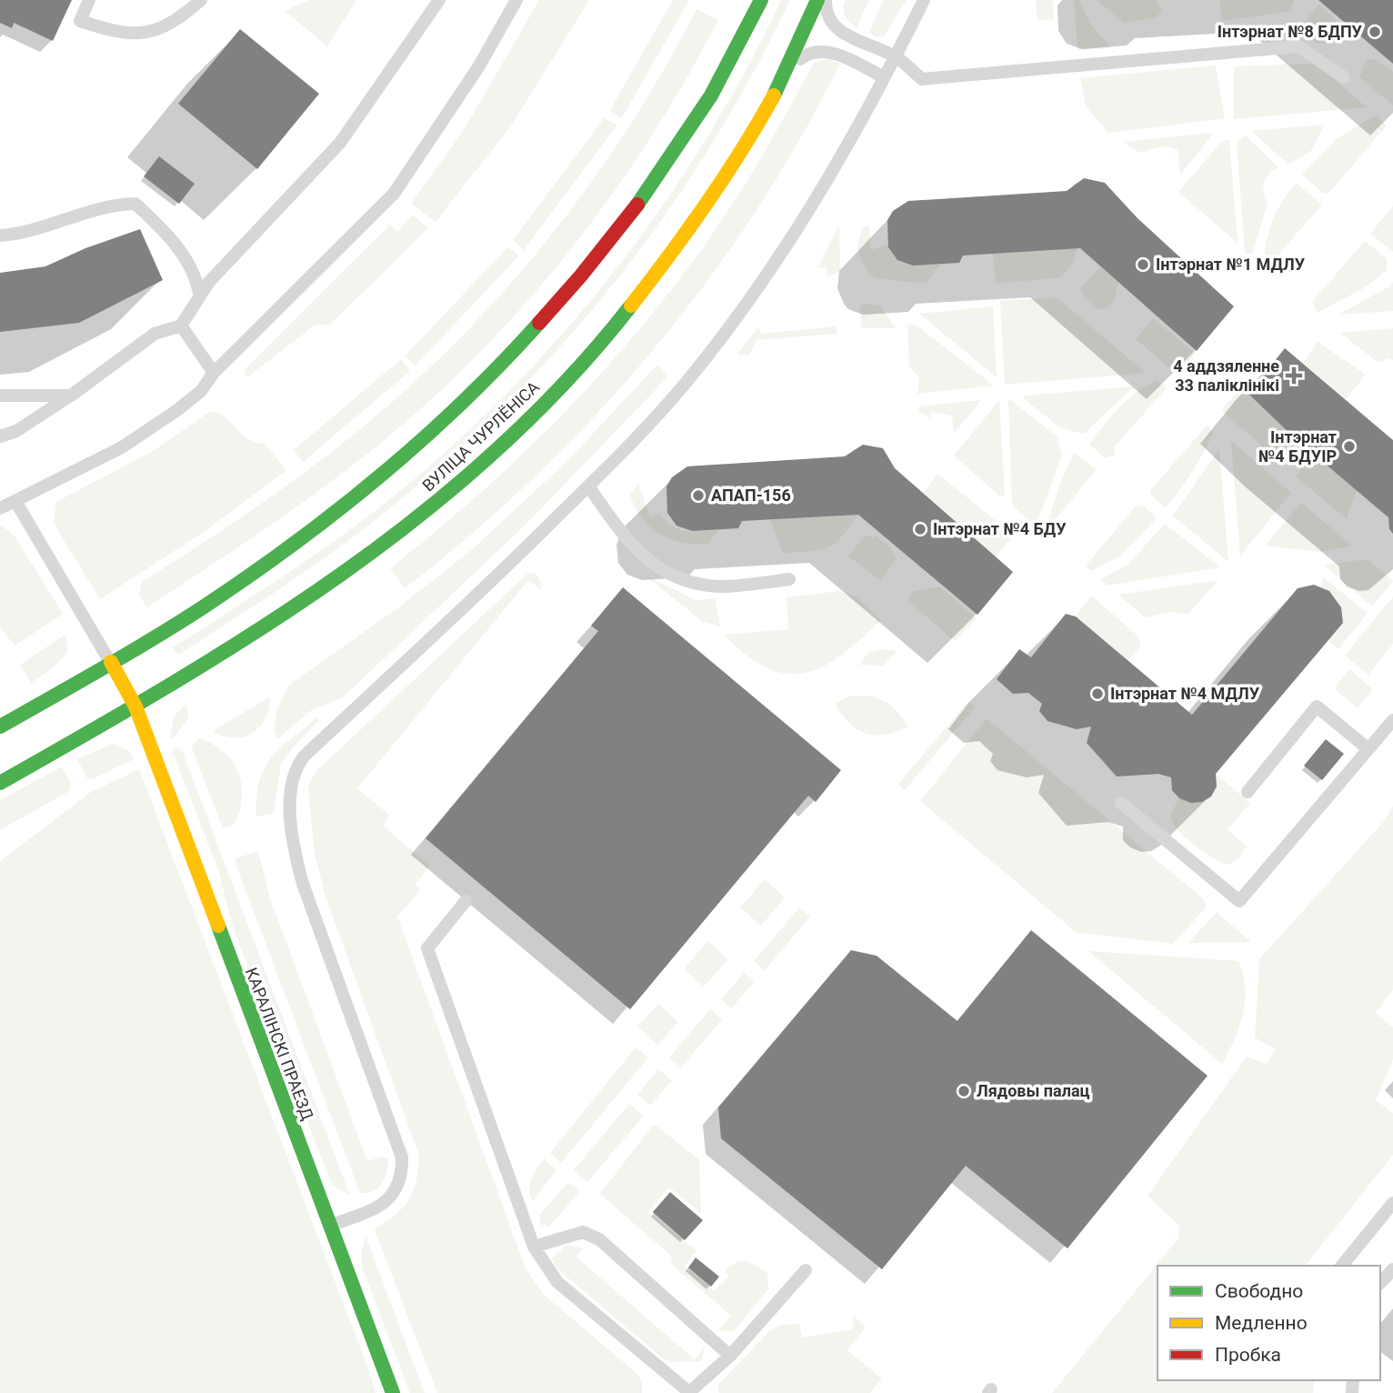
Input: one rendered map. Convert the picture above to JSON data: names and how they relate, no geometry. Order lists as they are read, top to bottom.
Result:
{
  "streets": {
    "main road": ["ВУЛІЦА ЧУРЛЁНІСА", "КАРАЛІНСКІ ПРАЕЗД"]
  },
  "crossings": [
    ["ВУЛІЦА ЧУРЛЁНІСА", "КАРАЛІНСКІ ПРАЕЗД"]
  ],
  "places": {
    "other": [
      "Інтэрнат №8 БДПУ",
      "Інтэрнат №1 МДЛУ",
      "Інтэрнат №4 БДУІР",
      "АПАП-156",
      "Інтэрнат №4 БДУ",
      "Інтэрнат №4 МДЛУ",
      "Лядовы палац"
    ],
    "health": ["4 аддзяленне 33 паліклінікі"]
  },
  "legend": ["Свободно", "Медленно", "Пробка"]
}
